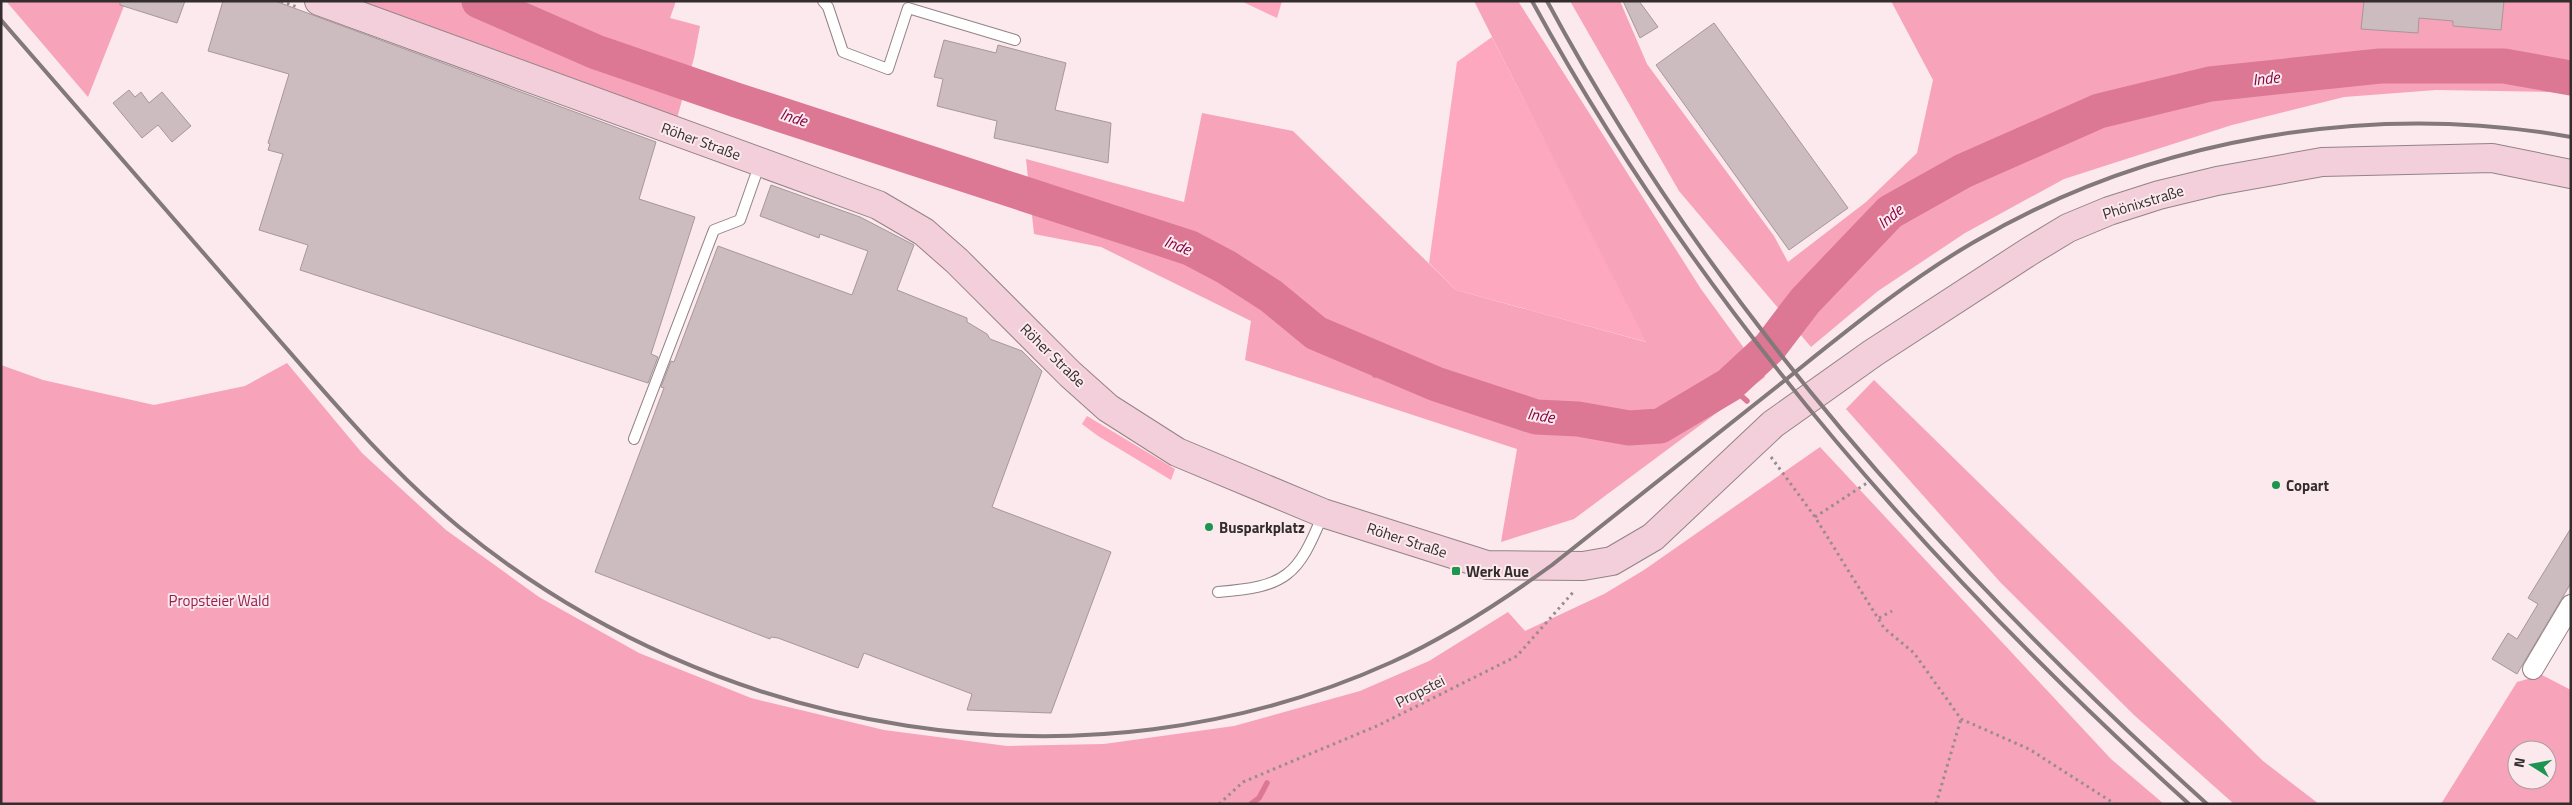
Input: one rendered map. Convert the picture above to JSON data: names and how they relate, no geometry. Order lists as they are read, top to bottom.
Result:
{
  "streets": {
    "main road": ["Röher Straße", "Phönixstraße"],
    "path": ["Propstei"]
  },
  "crossings": [
    ["Röher Straße", "Phönixstraße"],
    ["Röher Straße", "Propstei"]
  ],
  "water": ["Inde"],
  "parks": ["Propsteier Wald"],
  "places": {
    "other": ["Copart", "Busparkplatz"],
    "transit": ["Werk Aue"]
  },
  "north": "left"
}
